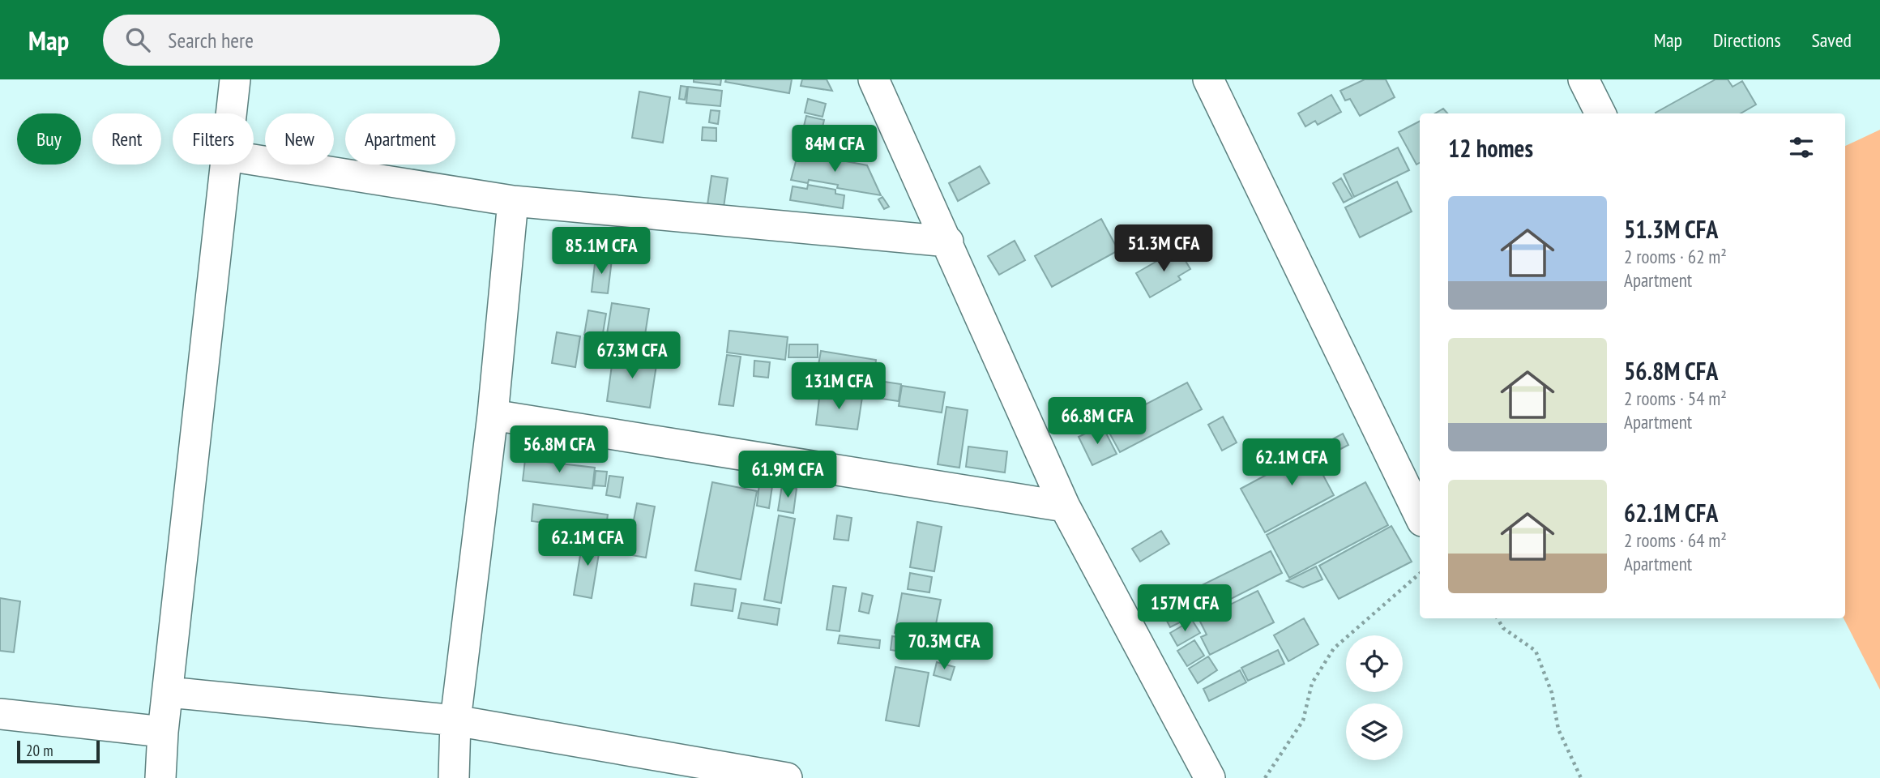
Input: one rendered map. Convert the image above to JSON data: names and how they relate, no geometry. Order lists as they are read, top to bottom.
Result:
{
  "scale_bar": "20 m",
  "page": {
    "header": "Map",
    "search": "Search here",
    "nav": ["Map", "Directions", "Saved"],
    "chip": [
      "Buy",
      "Rent",
      "Filters",
      "New",
      "Apartment"
    ],
    "heading": "12 homes",
    "price": [
      "84M CFA",
      "51.3M CFA",
      "85.1M CFA",
      "67.3M CFA",
      "131M CFA",
      "66.8M CFA",
      "56.8M CFA",
      "62.1M CFA",
      "61.9M CFA",
      "62.1M CFA",
      "157M CFA",
      "70.3M CFA"
    ],
    "list": [
      {
        "name": "51.3M CFA",
        "note": "2 rooms · 62 m² · Apartment"
      },
      {
        "name": "56.8M CFA",
        "note": "2 rooms · 54 m² · Apartment"
      },
      {
        "name": "62.1M CFA",
        "note": "2 rooms · 64 m² · Apartment"
      }
    ],
    "scale": "20 m"
  }
}
